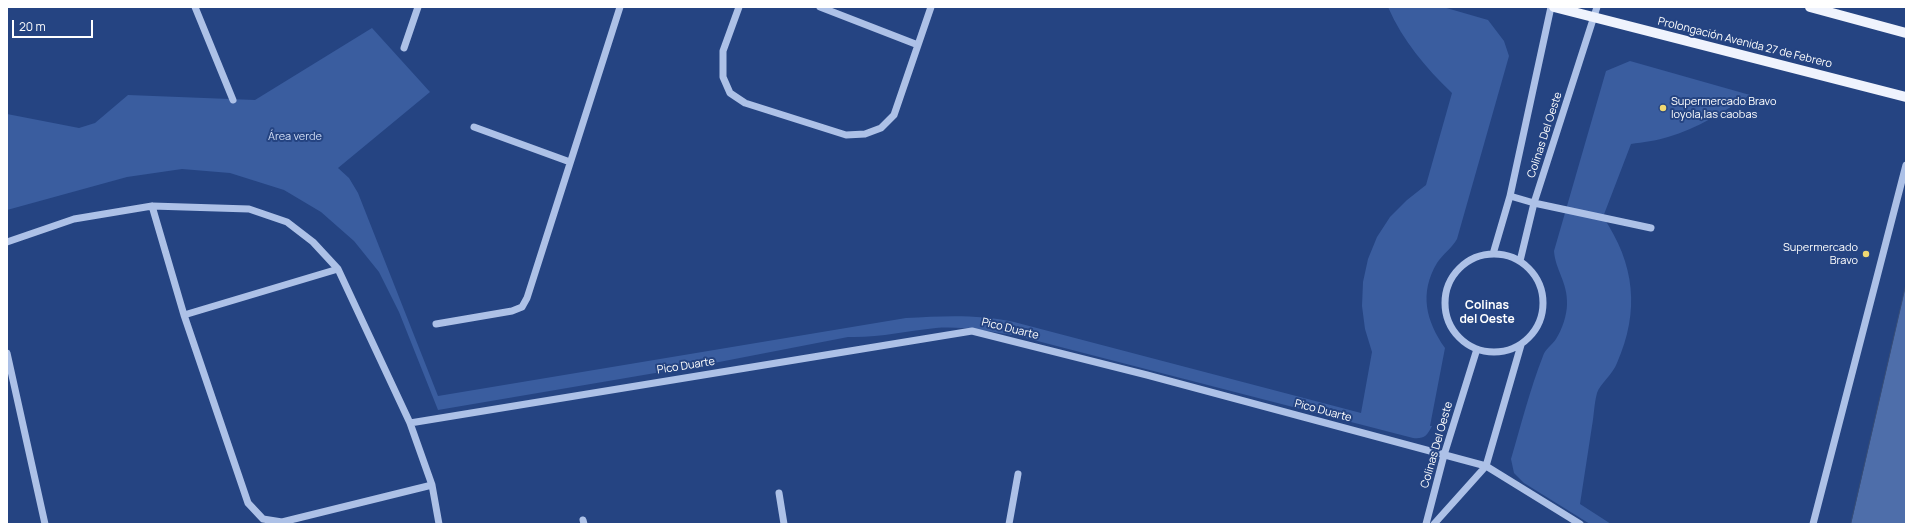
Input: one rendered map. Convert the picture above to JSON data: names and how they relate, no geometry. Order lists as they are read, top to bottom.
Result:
{
  "streets": {
    "main road": ["Prolongación Avenida 27 de Febrero"],
    "street": ["Colinas Del Oeste", "Pico Duarte"]
  },
  "crossings": [
    ["Prolongación Avenida 27 de Febrero", "Colinas Del Oeste"],
    ["Colinas Del Oeste", "Pico Duarte"]
  ],
  "districts": ["Colinas del Oeste"],
  "parks": ["Área verde"],
  "places": ["Supermercado Bravo loyola,las caobas", "Supermercado Bravo"],
  "scale_bar": "20 m"
}
